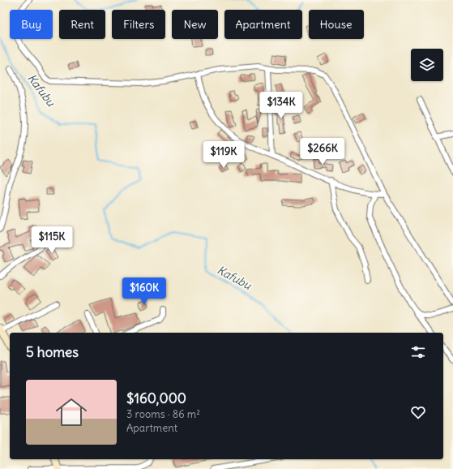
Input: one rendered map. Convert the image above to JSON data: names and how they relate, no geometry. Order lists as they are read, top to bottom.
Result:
{
  "water": ["Kafubu"],
  "page": {
    "chip": [
      "Buy",
      "Rent",
      "Filters",
      "New",
      "Apartment",
      "House"
    ],
    "price": [
      "$134K",
      "$266K",
      "$119K",
      "$115K",
      "$160K"
    ],
    "heading": "5 homes",
    "list": [
      {
        "name": "$160,000",
        "note": "3 rooms · 86 m² · Apartment"
      }
    ]
  }
}
